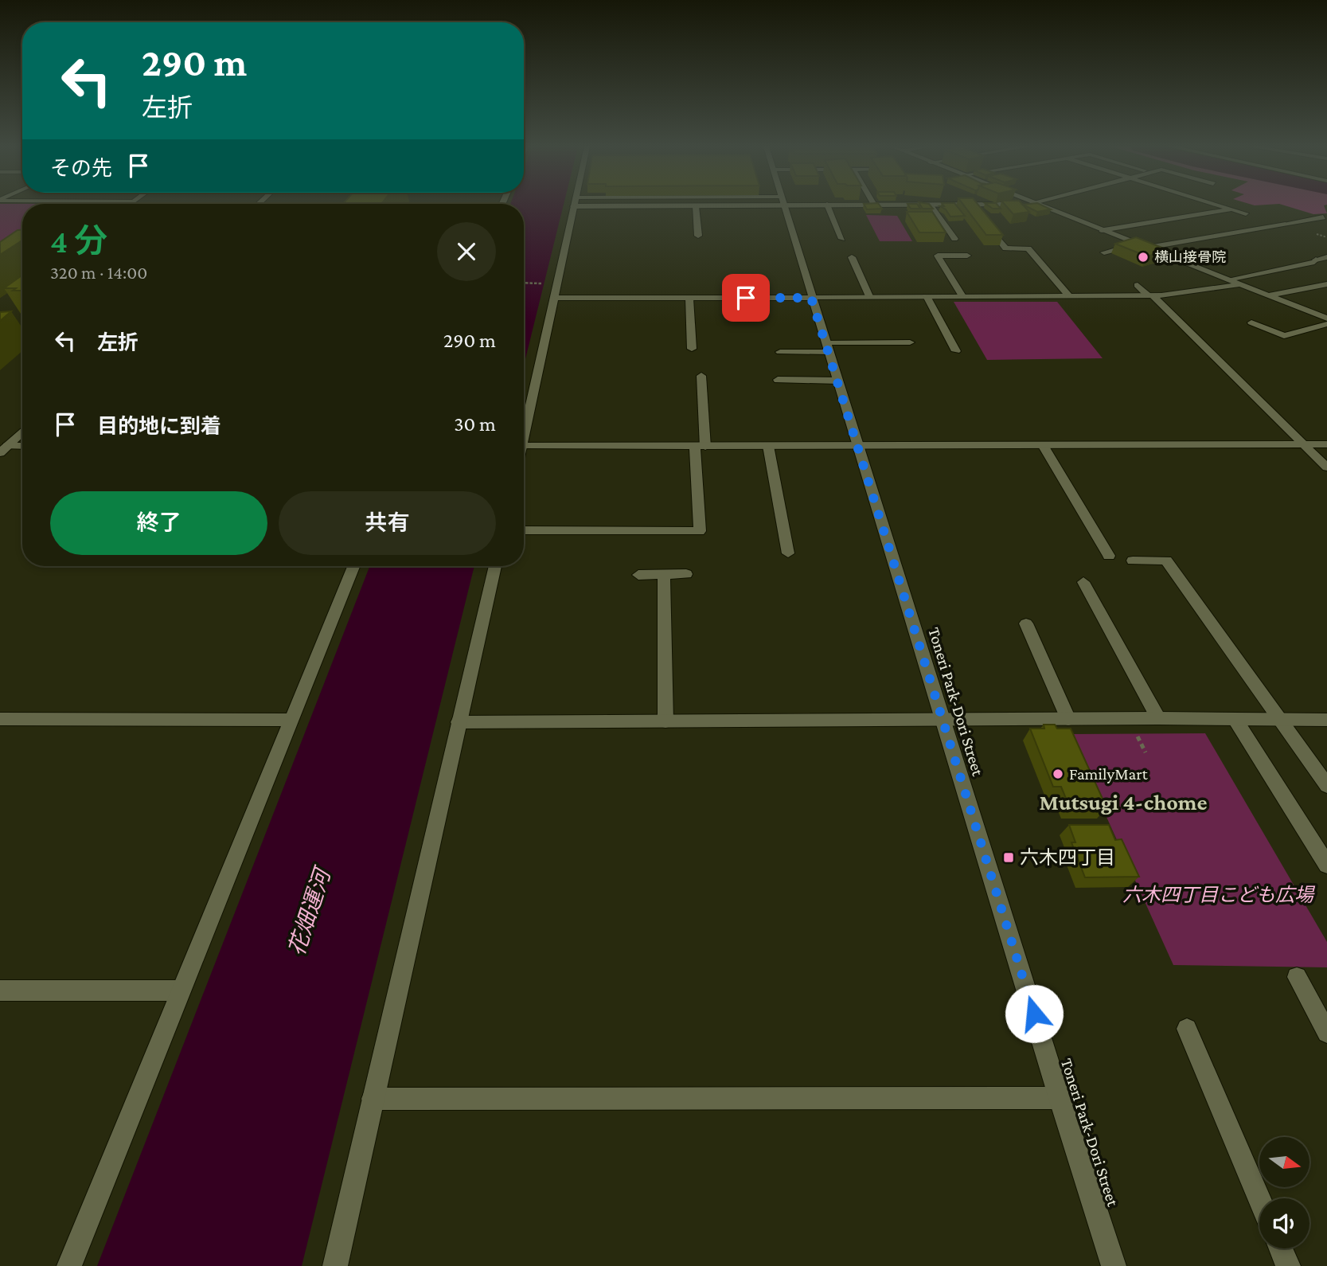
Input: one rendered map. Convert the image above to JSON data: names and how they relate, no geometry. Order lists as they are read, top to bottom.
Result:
{
  "streets": {
    "street": ["Toneri Park-Dori Street"]
  },
  "districts": ["Mutsugi 4-chome"],
  "water": ["花畑運河"],
  "parks": ["六木四丁目こども広場"],
  "places": {
    "other": ["横山接骨院", "FamilyMart"],
    "transit": ["六木四丁目"]
  },
  "north": "right",
  "page": {
    "turn": ["290 m", "左折"],
    "then": "その先",
    "heading": ["4 分", "320 m · 14:00"],
    "list": [
      {
        "name": "左折",
        "value": "290 m"
      },
      {
        "name": "目的地に到着",
        "value": "30 m"
      }
    ],
    "buttons": ["終了", "共有"]
  }
}
